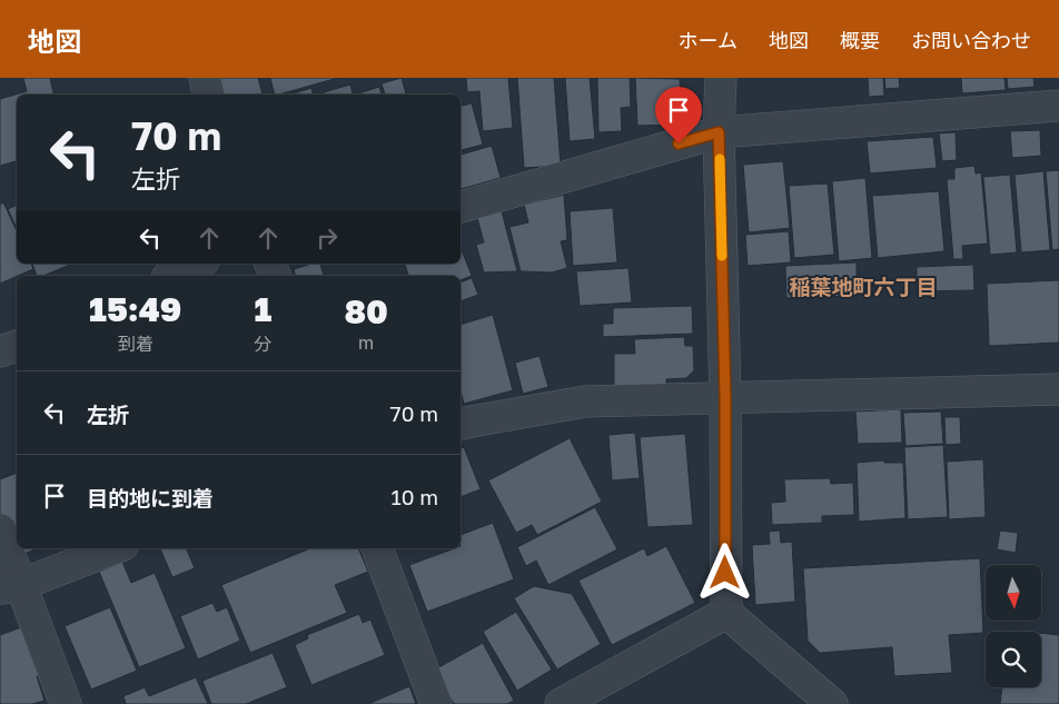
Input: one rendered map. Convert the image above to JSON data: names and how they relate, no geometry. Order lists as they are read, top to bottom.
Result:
{
  "districts": ["稲葉地町六丁目"],
  "north": "bottom",
  "page": {
    "header": "地図",
    "nav": [
      "ホーム",
      "地図",
      "概要",
      "お問い合わせ"
    ],
    "turn": ["70 m", "左折"],
    "eta": [
      "15:49",
      "到着",
      "1",
      "分",
      "80",
      "m"
    ],
    "list": [
      {
        "name": "左折",
        "value": "70 m"
      },
      {
        "name": "目的地に到着",
        "value": "10 m"
      }
    ]
  }
}
